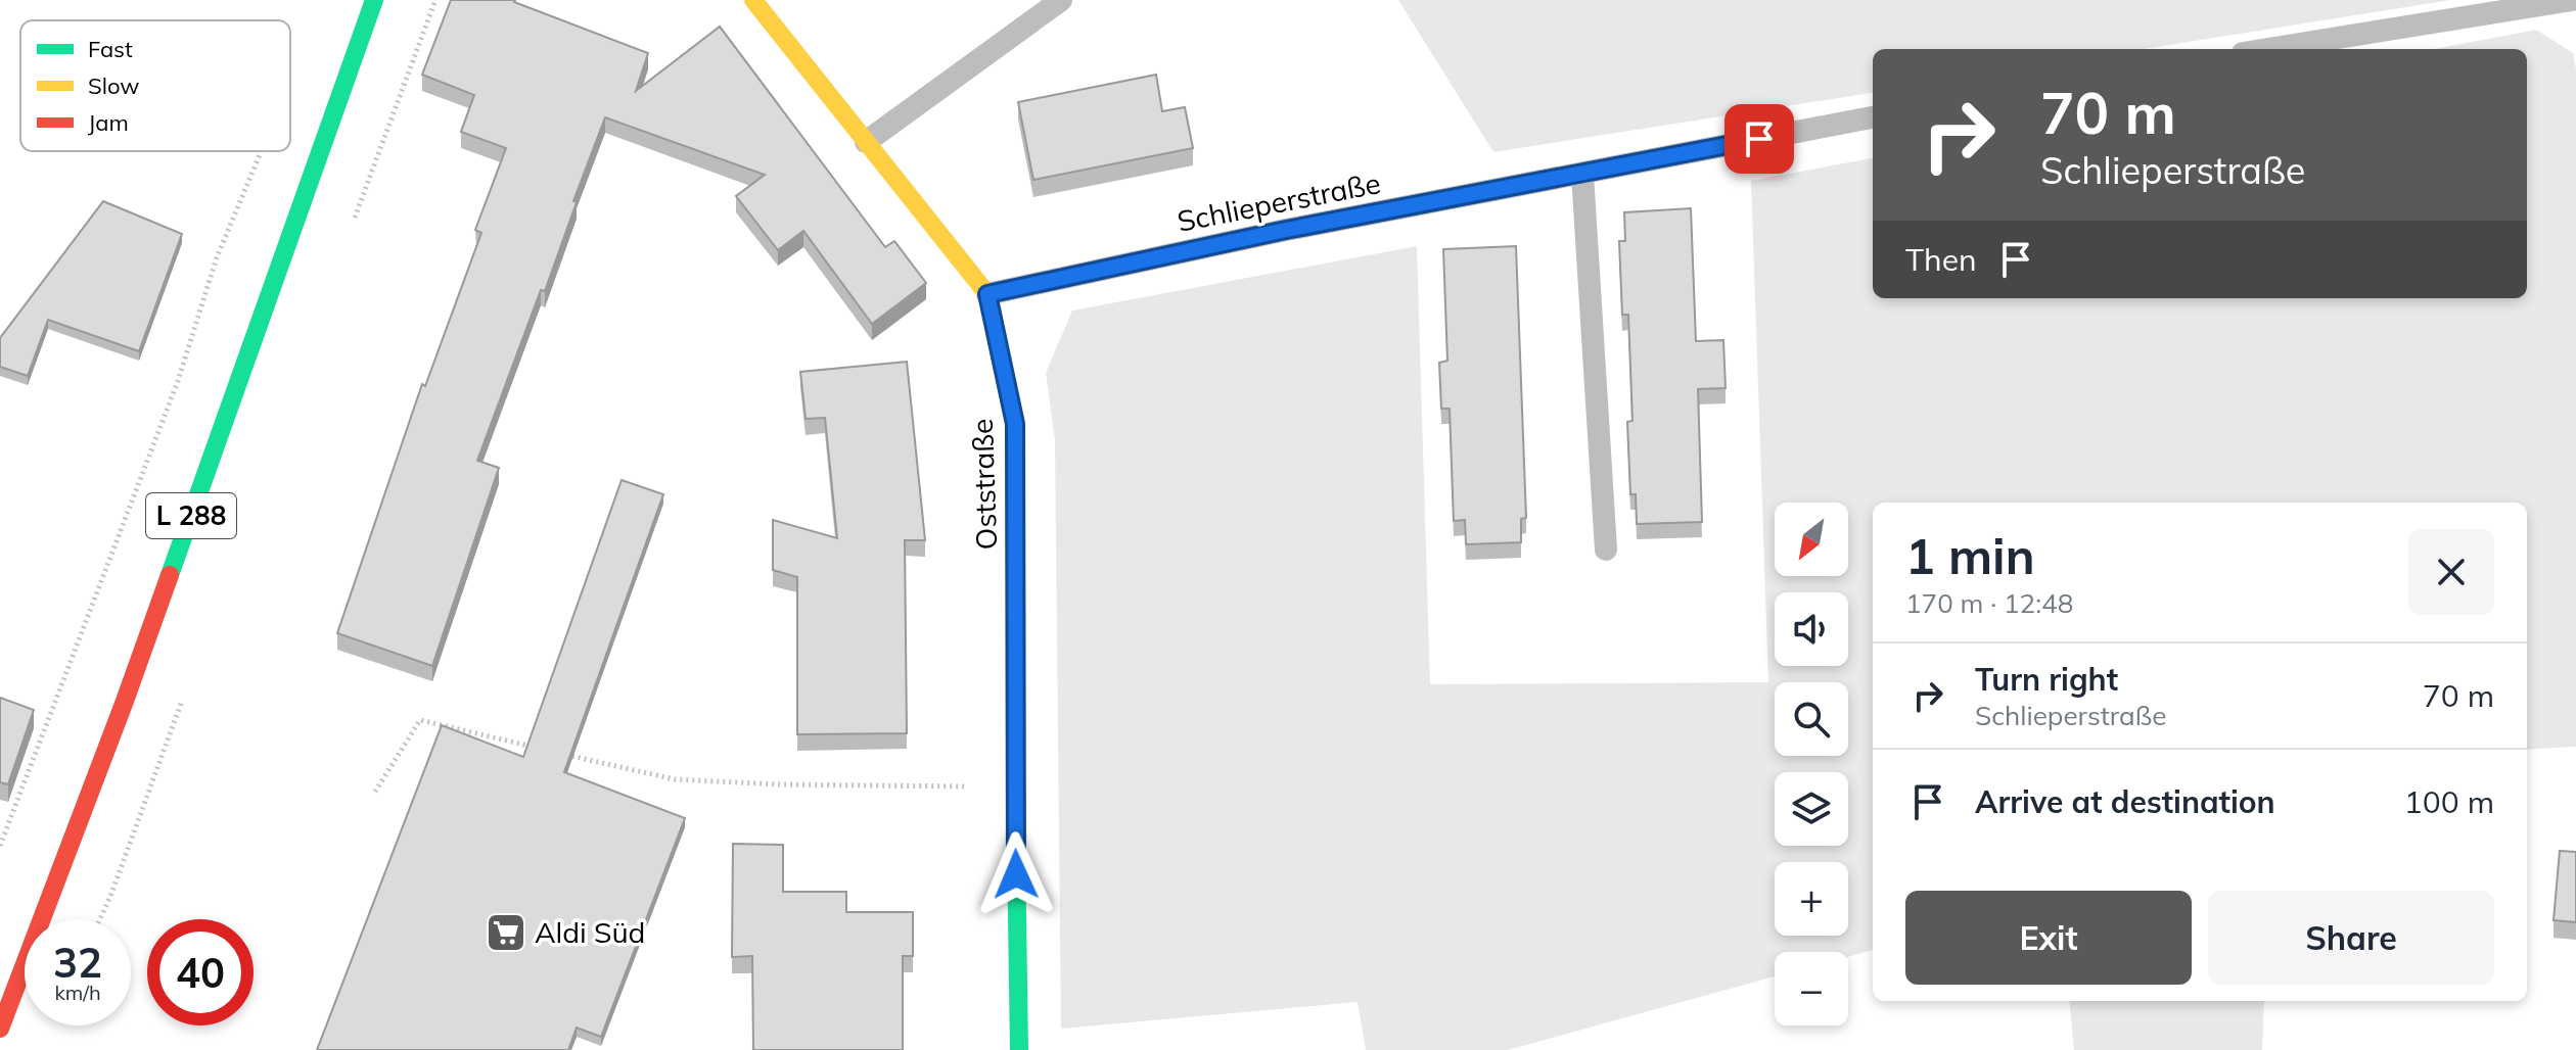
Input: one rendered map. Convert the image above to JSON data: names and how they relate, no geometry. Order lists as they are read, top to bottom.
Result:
{
  "streets": {
    "street": ["Oststraße", "L 288"],
    "lane": ["Schlieperstraße"]
  },
  "crossings": [
    ["Schlieperstraße", "Oststraße"]
  ],
  "places": {
    "supermarket": ["Aldi Süd"]
  },
  "legend": ["Fast", "Slow", "Jam"],
  "north": "bottom left",
  "page": {
    "turn": ["70 m", "Schlieperstraße"],
    "then": "Then",
    "map_buttons": ["+", "−"],
    "heading": ["1 min", "170 m · 12:48"],
    "list": [
      {
        "name": "Turn right",
        "note": "Schlieperstraße",
        "value": "70 m"
      },
      {
        "name": "Arrive at destination",
        "value": "100 m"
      }
    ],
    "buttons": ["Exit", "Share"],
    "speed": "32 km/h",
    "limit": "40"
  }
}
